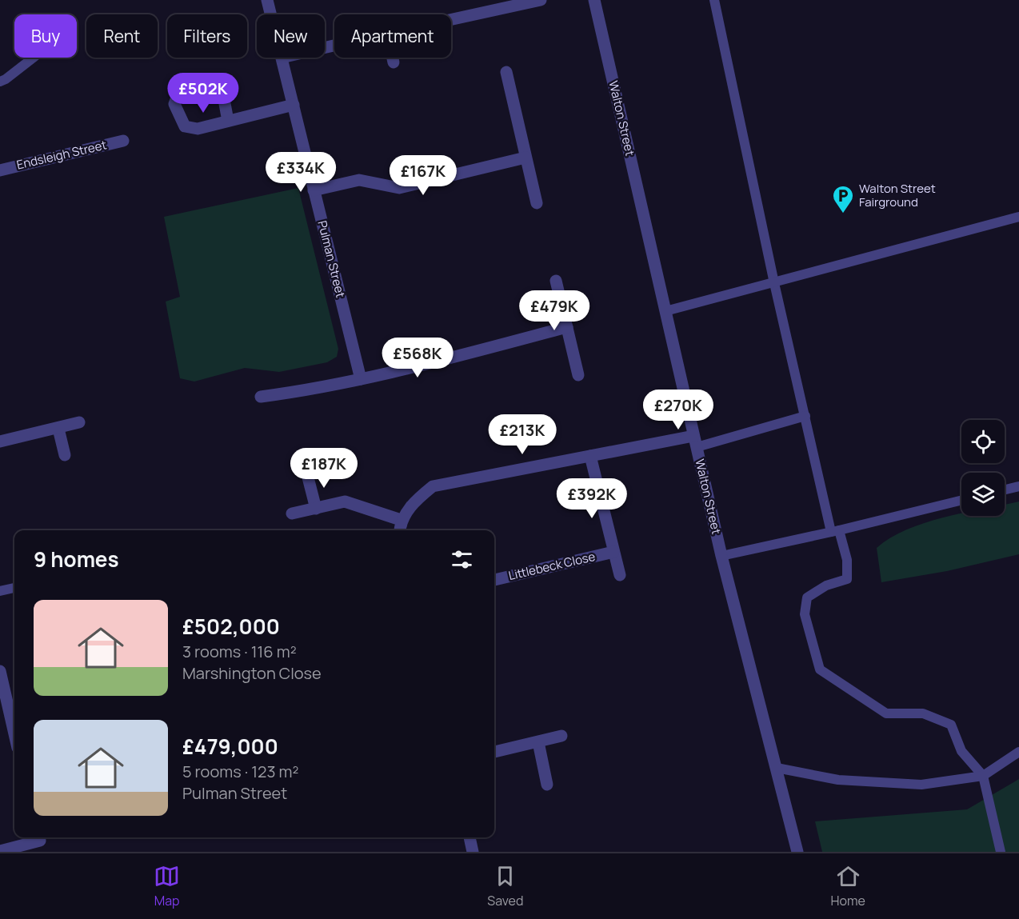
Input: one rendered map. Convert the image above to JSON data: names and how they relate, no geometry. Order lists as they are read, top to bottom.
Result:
{
  "streets": {
    "street": [
      "Walton Street",
      "Endsleigh Street",
      "Pulman Street",
      "Littlebeck Close"
    ]
  },
  "places": {
    "parking": ["Walton Street Fairground"]
  },
  "page": {
    "chip": [
      "Buy",
      "Rent",
      "Filters",
      "New",
      "Apartment"
    ],
    "price": [
      "£502K",
      "£334K",
      "£167K",
      "£479K",
      "£568K",
      "£270K",
      "£213K",
      "£187K",
      "£392K"
    ],
    "heading": "9 homes",
    "list": [
      {
        "name": "£502,000",
        "note": "3 rooms · 116 m² · Marshington Close"
      },
      {
        "name": "£479,000",
        "note": "5 rooms · 123 m² · Pulman Street"
      }
    ],
    "tabs": ["Map", "Saved", "Home"]
  }
}
